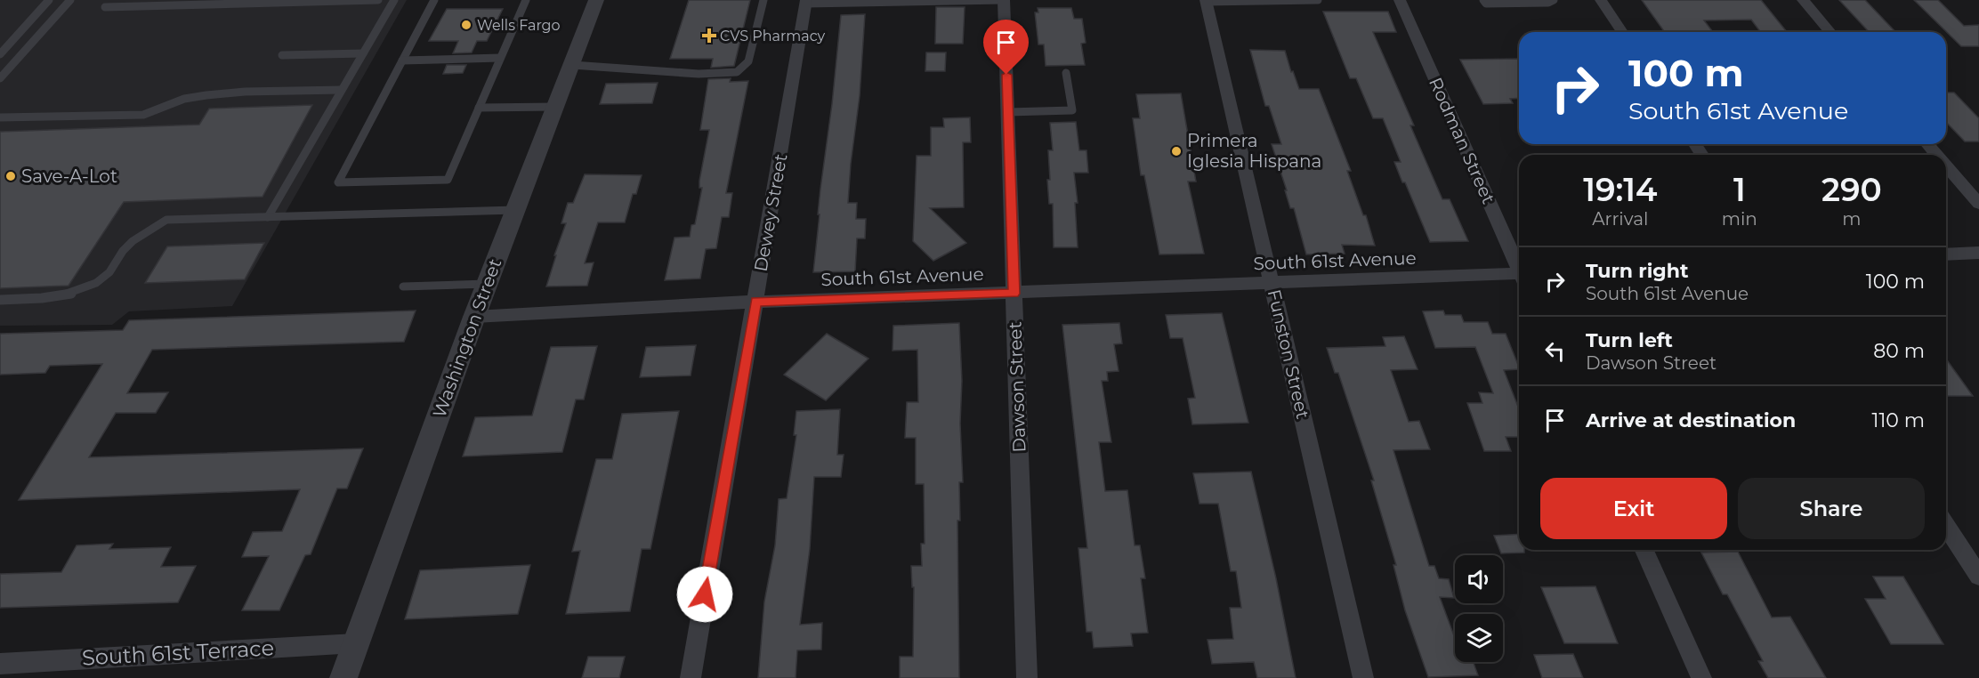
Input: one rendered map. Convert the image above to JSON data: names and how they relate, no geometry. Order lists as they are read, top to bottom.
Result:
{
  "streets": {
    "street": [
      "Rodman Street",
      "Dewey Street",
      "South 61st Avenue",
      "Washington Street",
      "Funston Street",
      "Dawson Street",
      "South 61st Terrace"
    ]
  },
  "crossings": [
    ["Dewey Street", "South 61st Avenue"],
    ["South 61st Avenue", "Washington Street"],
    ["South 61st Avenue", "Funston Street"],
    ["South 61st Avenue", "Dawson Street"],
    ["Washington Street", "South 61st Terrace"]
  ],
  "places": {
    "other": ["Wells Fargo", "Primera Iglesia Hispana", "Save-A-Lot"],
    "health": ["CVS Pharmacy"]
  },
  "page": {
    "turn": ["100 m", "South 61st Avenue"],
    "eta": [
      "19:14",
      "Arrival",
      "1",
      "min",
      "290",
      "m"
    ],
    "list": [
      {
        "name": "Turn right",
        "note": "South 61st Avenue",
        "value": "100 m"
      },
      {
        "name": "Turn left",
        "note": "Dawson Street",
        "value": "80 m"
      },
      {
        "name": "Arrive at destination",
        "value": "110 m"
      }
    ],
    "buttons": ["Exit", "Share"]
  }
}
